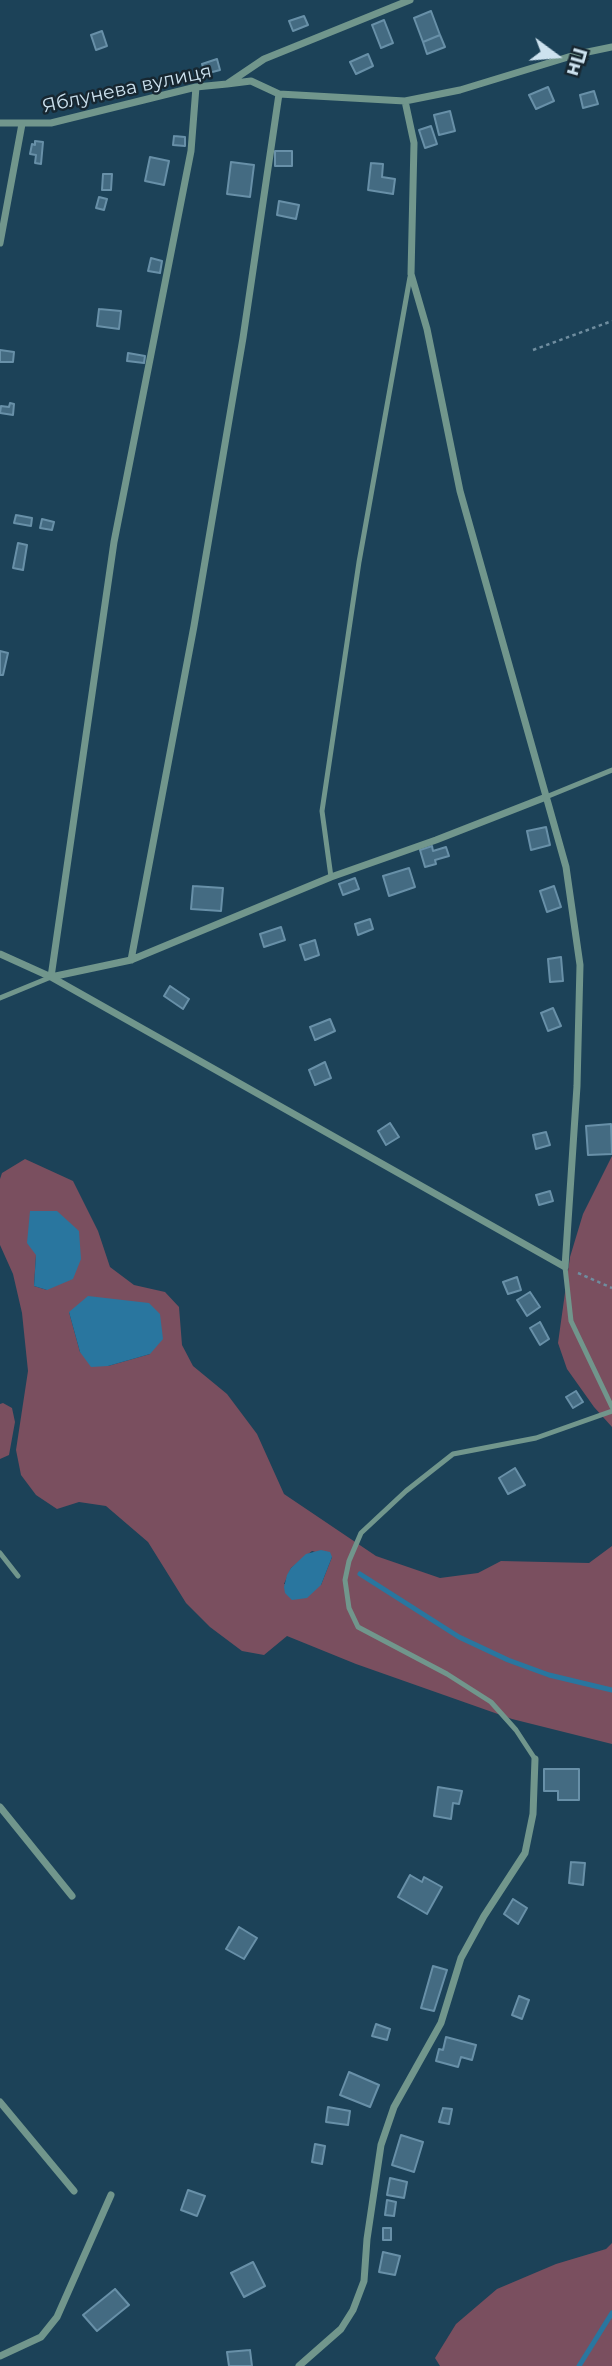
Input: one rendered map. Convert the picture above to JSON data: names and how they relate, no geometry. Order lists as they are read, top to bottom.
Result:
{
  "streets": {
    "street": ["Яблунева вулиця"]
  },
  "north": "right"
}
